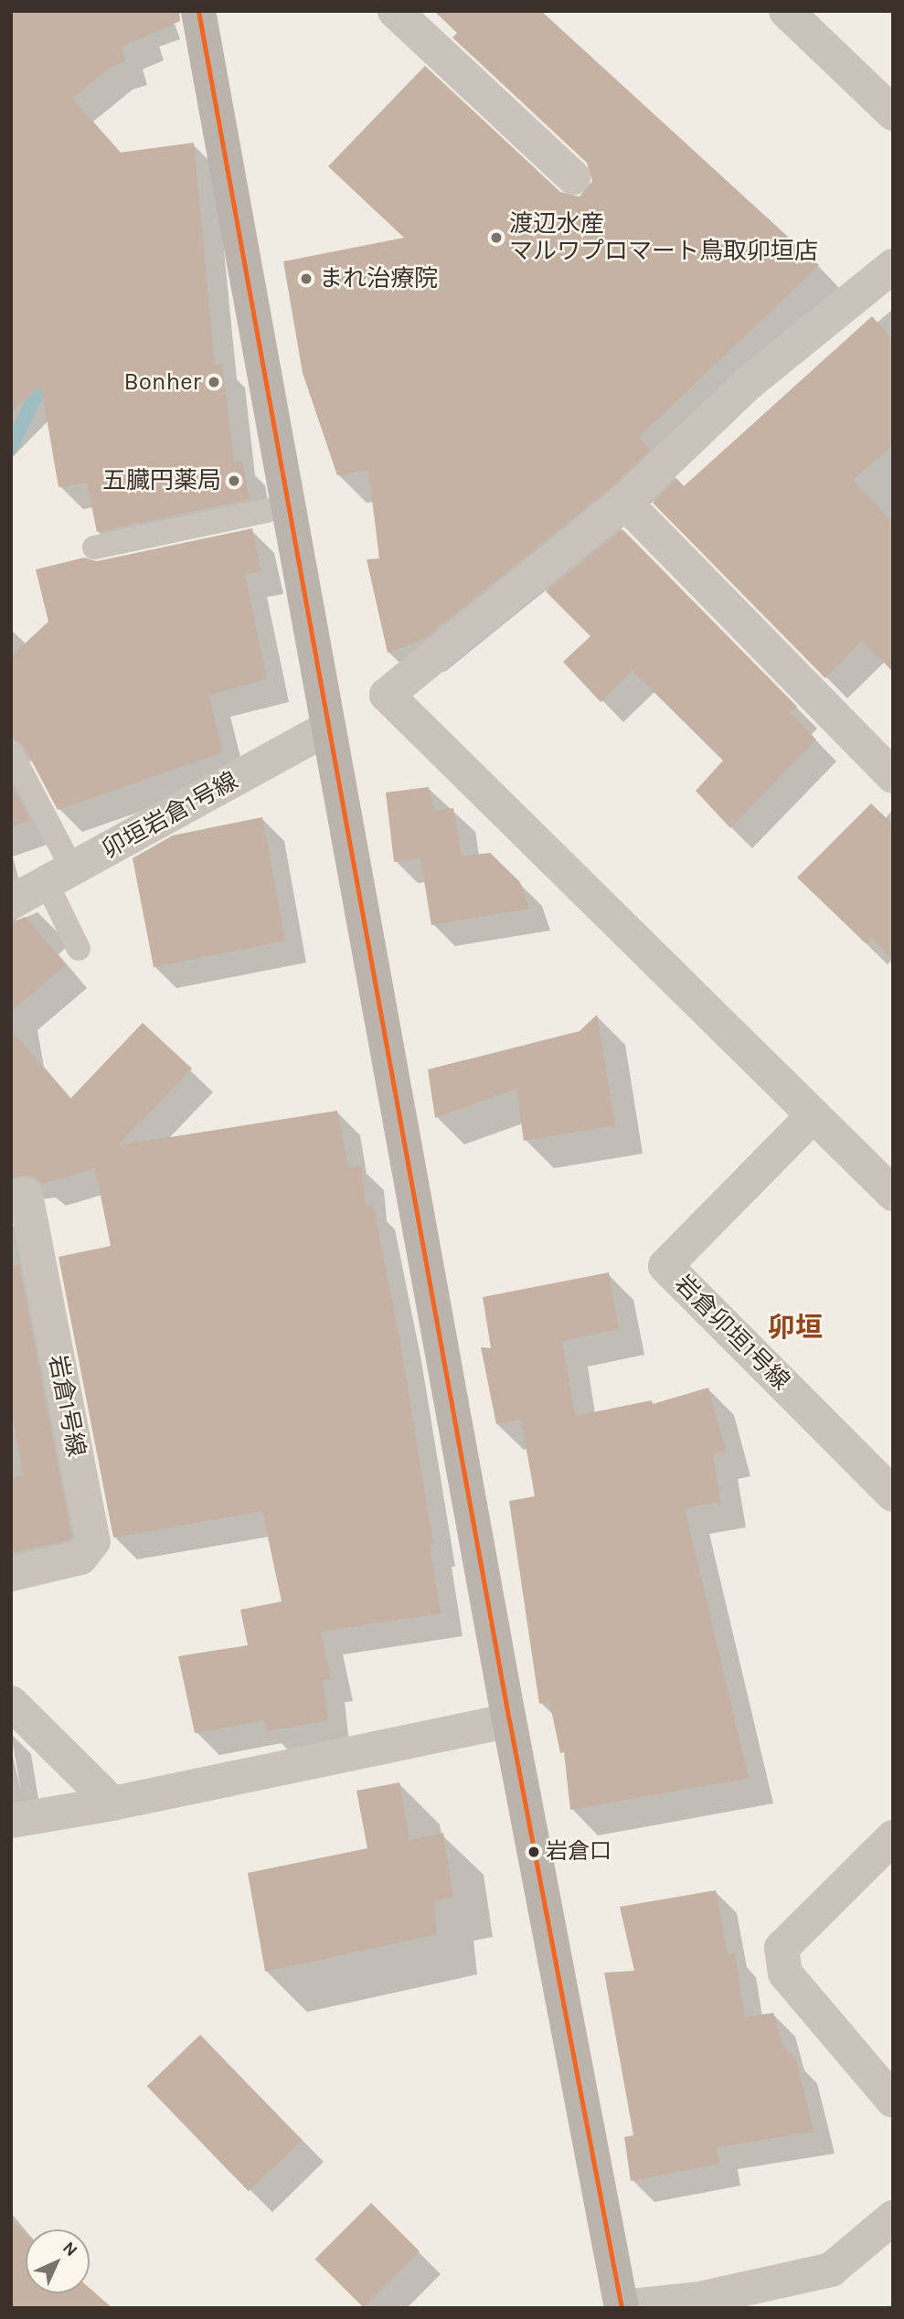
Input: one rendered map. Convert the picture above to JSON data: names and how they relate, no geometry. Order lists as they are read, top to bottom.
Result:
{
  "streets": {
    "street": ["卯垣岩倉1号線", "岩倉卯垣1号線", "岩倉1号線"]
  },
  "districts": ["卯垣"],
  "places": [
    "渡辺水産 マルワプロマート鳥取卯垣店",
    "まれ治療院",
    "Bonher",
    "五臓円薬局",
    "岩倉口"
  ],
  "north": "top right"
}
